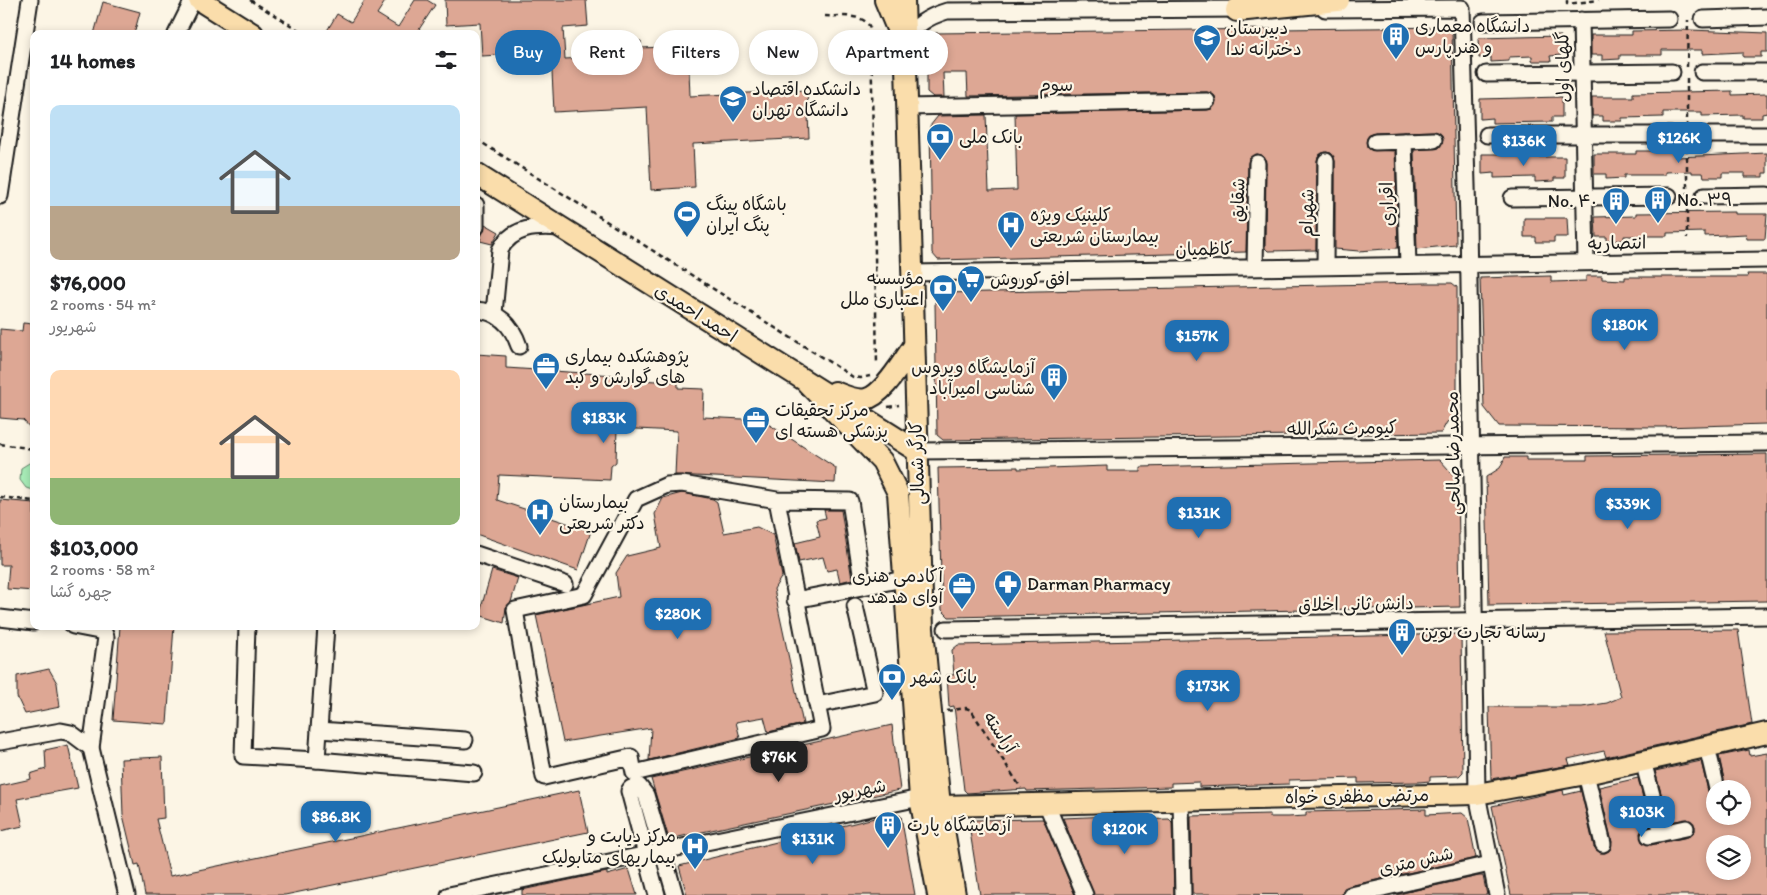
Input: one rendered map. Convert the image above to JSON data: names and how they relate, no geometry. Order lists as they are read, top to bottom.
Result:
{
  "streets": {
    "main road": ["احمد احمدی", "کارگر شمالی", "مرتضی مظفری خواه"],
    "street": [
      "گلهای اول",
      "سوم",
      "شقایق",
      "اقراری",
      "شهرام",
      "انتصاریه",
      "کاظمیان",
      "کیومرث شکرالله",
      "محمدرضا صالحی",
      "دانش ثانی اخلاق",
      "شهریور",
      "شش متری"
    ],
    "path": ["آراسته"]
  },
  "crossings": [
    ["گلهای اول", "انتصاریه"],
    ["سوم", "کارگر شمالی"],
    ["شقایق", "کاظمیان"],
    ["اقراری", "کاظمیان"],
    ["شهرام", "کاظمیان"],
    ["انتصاریه", "کاظمیان"],
    ["انتصاریه", "محمدرضا صالحی"],
    ["کاظمیان", "محمدرضا صالحی"],
    ["کاظمیان", "کارگر شمالی"],
    ["احمد احمدی", "کیومرث شکرالله"],
    ["احمد احمدی", "کارگر شمالی"],
    ["کیومرث شکرالله", "محمدرضا صالحی"],
    ["کیومرث شکرالله", "کارگر شمالی"],
    ["محمدرضا صالحی", "دانش ثانی اخلاق"],
    ["محمدرضا صالحی", "مرتضی مظفری خواه"],
    ["محمدرضا صالحی", "شش متری"],
    ["کارگر شمالی", "آراسته"],
    ["کارگر شمالی", "شهریور"],
    ["کارگر شمالی", "مرتضی مظفری خواه"],
    ["آراسته", "مرتضی مظفری خواه"]
  ],
  "places": {
    "building": [
      "دانشگاه معماری و هنر پارس",
      "No. ۳۹",
      "No. ۴۰",
      "آزمایشگاه ویروس شناسی امیرآباد",
      "رسانه تجارت نوین",
      "آزمایشگاه پارت"
    ],
    "school or university": ["دبیرستان دخترانه ندا", "دانشکده اقتصاد دانشگاه تهران"],
    "bank": ["بانک ملی", "مؤسسه اعتباری ملل", "بانک شهر"],
    "sports": ["باشگاه پینگ پنگ ایران"],
    "hospital": ["کلینیک ویژه بیمارستان شریعتی", "بیمارستان دکتر شریعتی", "مرکز دیابت و بیماریهای متابولیک"],
    "supermarket": ["افق کوروش"],
    "office": ["پژوهشکده بیماری های گوارش و کبد", "مرکز تحقیقات پزشکی هسته ای", "آکادمی هنری آوای هدهد"],
    "pharmacy": ["Darman Pharmacy"]
  },
  "page": {
    "chip": [
      "Buy",
      "Rent",
      "Filters",
      "New",
      "Apartment"
    ],
    "heading": "14 homes",
    "list": [
      {
        "name": "$76,000",
        "note": "2 rooms · 54 m² · شهریور"
      },
      {
        "name": "$103,000",
        "note": "2 rooms · 58 m² · چهره گشا"
      }
    ],
    "price": [
      "$126K",
      "$136K",
      "$180K",
      "$157K",
      "$183K",
      "$339K",
      "$131K",
      "$280K",
      "$173K",
      "$76K",
      "$103K",
      "$86.8K",
      "$120K",
      "$131K"
    ]
  }
}
